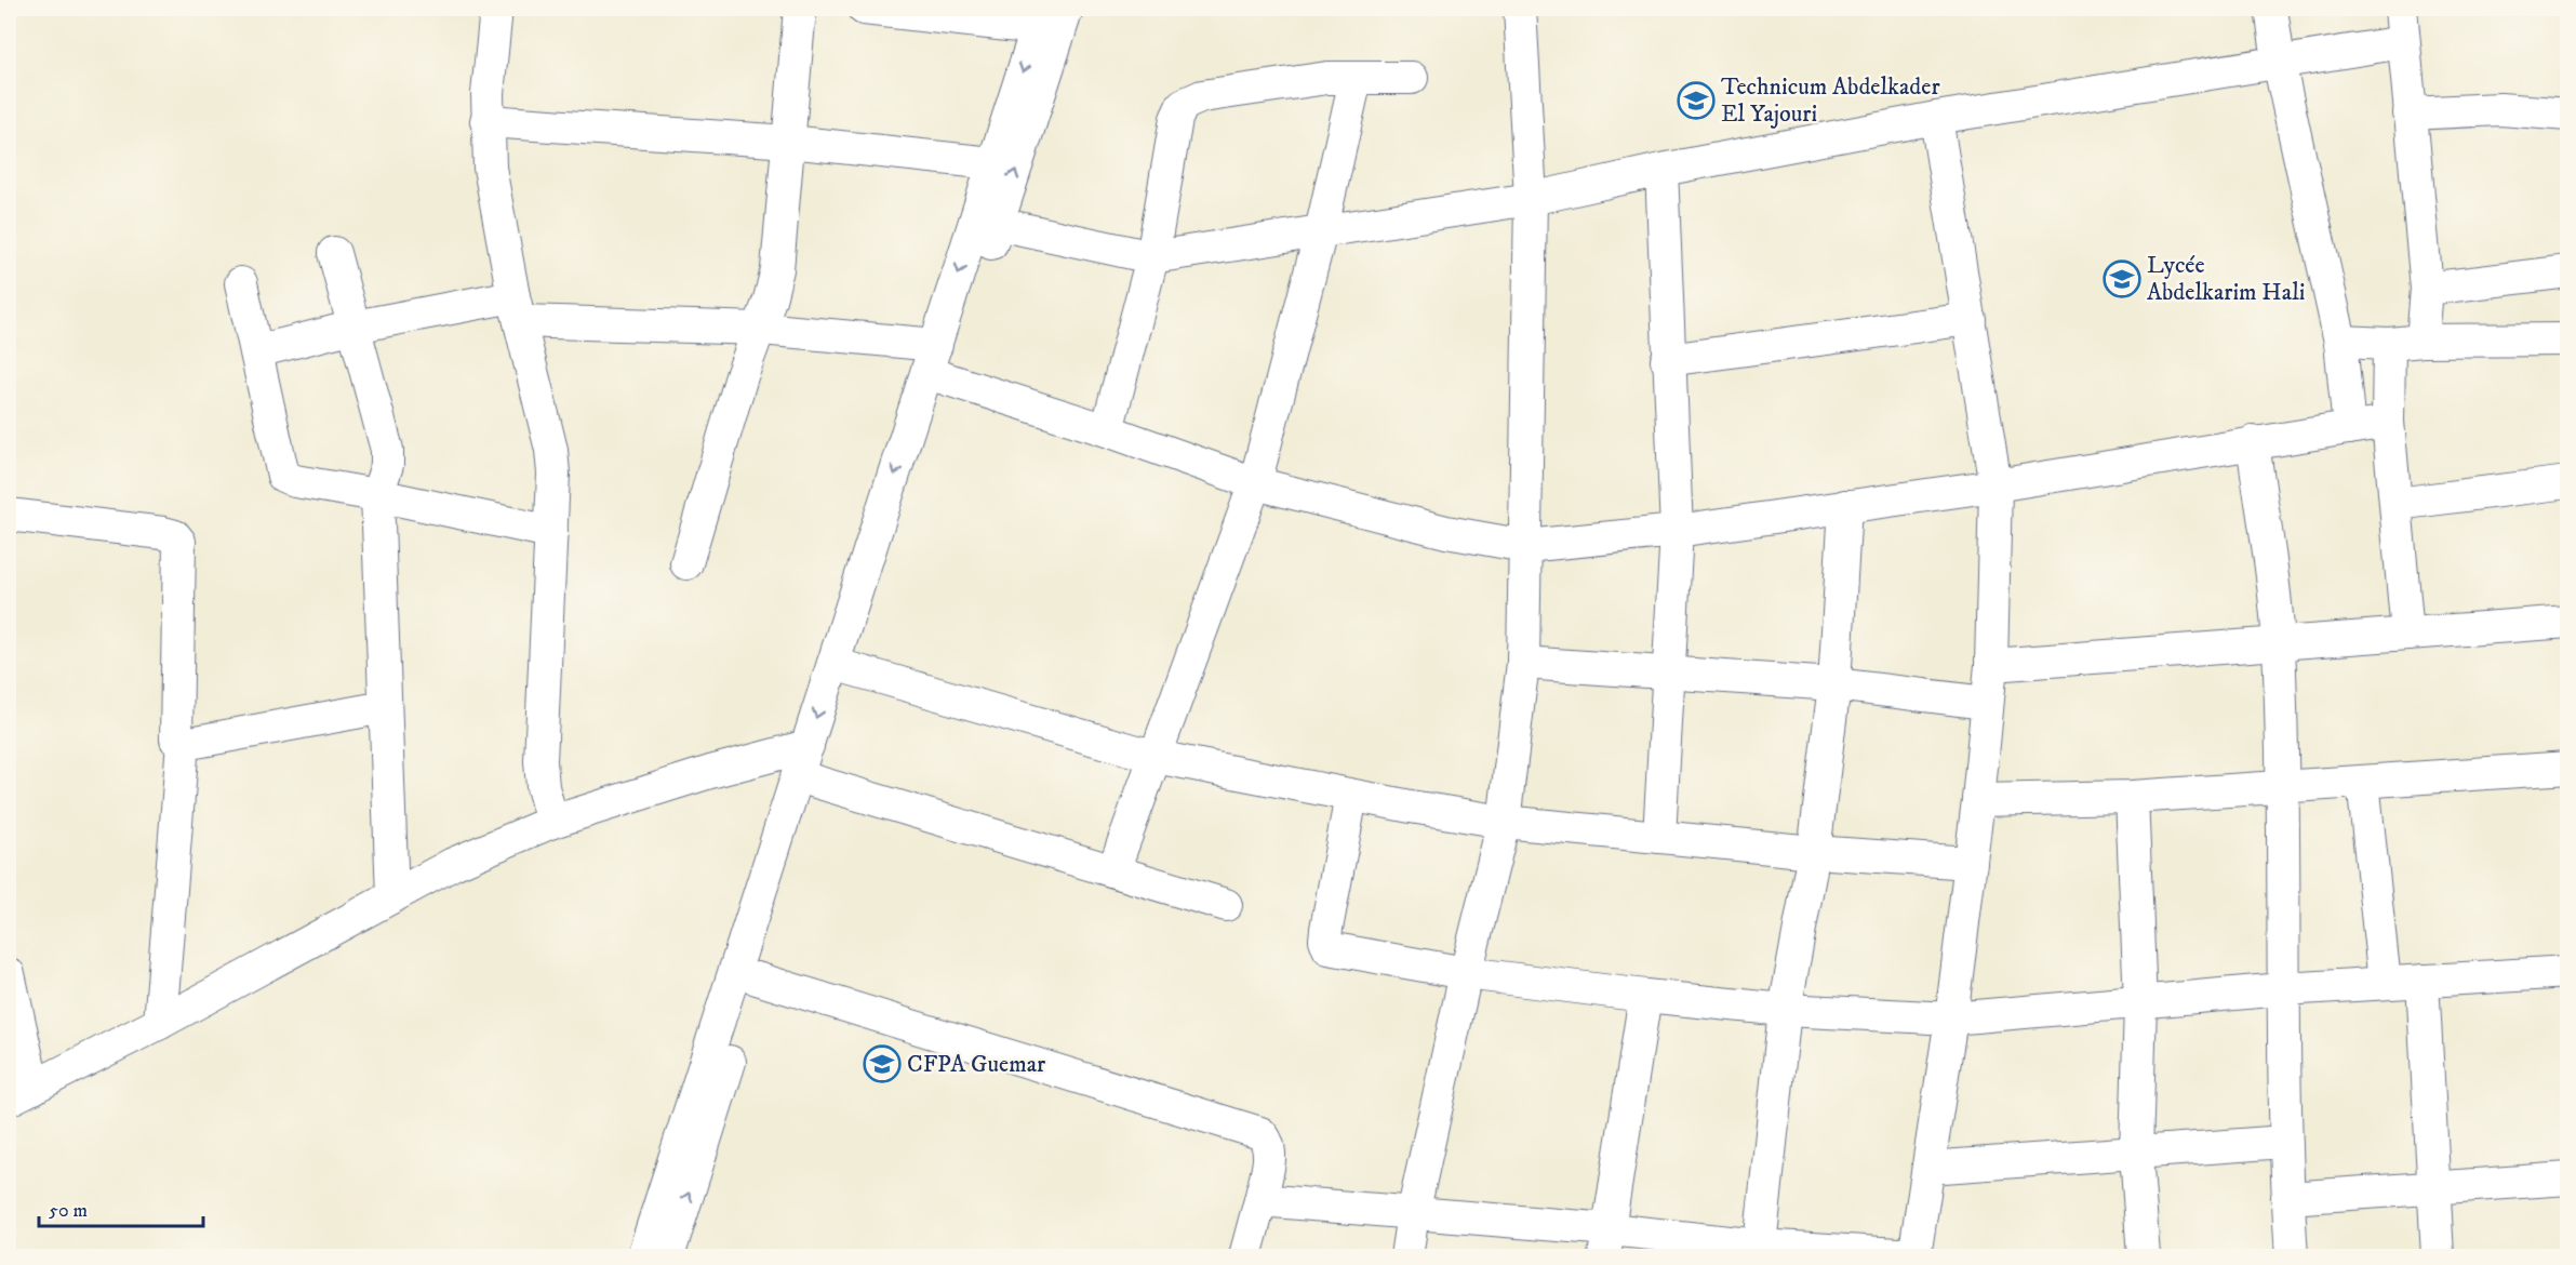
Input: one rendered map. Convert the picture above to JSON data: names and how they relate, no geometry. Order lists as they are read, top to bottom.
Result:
{
  "places": {
    "school or university": ["Technicum Abdelkader El Yajouri", "Lycée Abdelkarim Hali", "CFPA Guemar"]
  },
  "scale_bar": "50 m"
}
